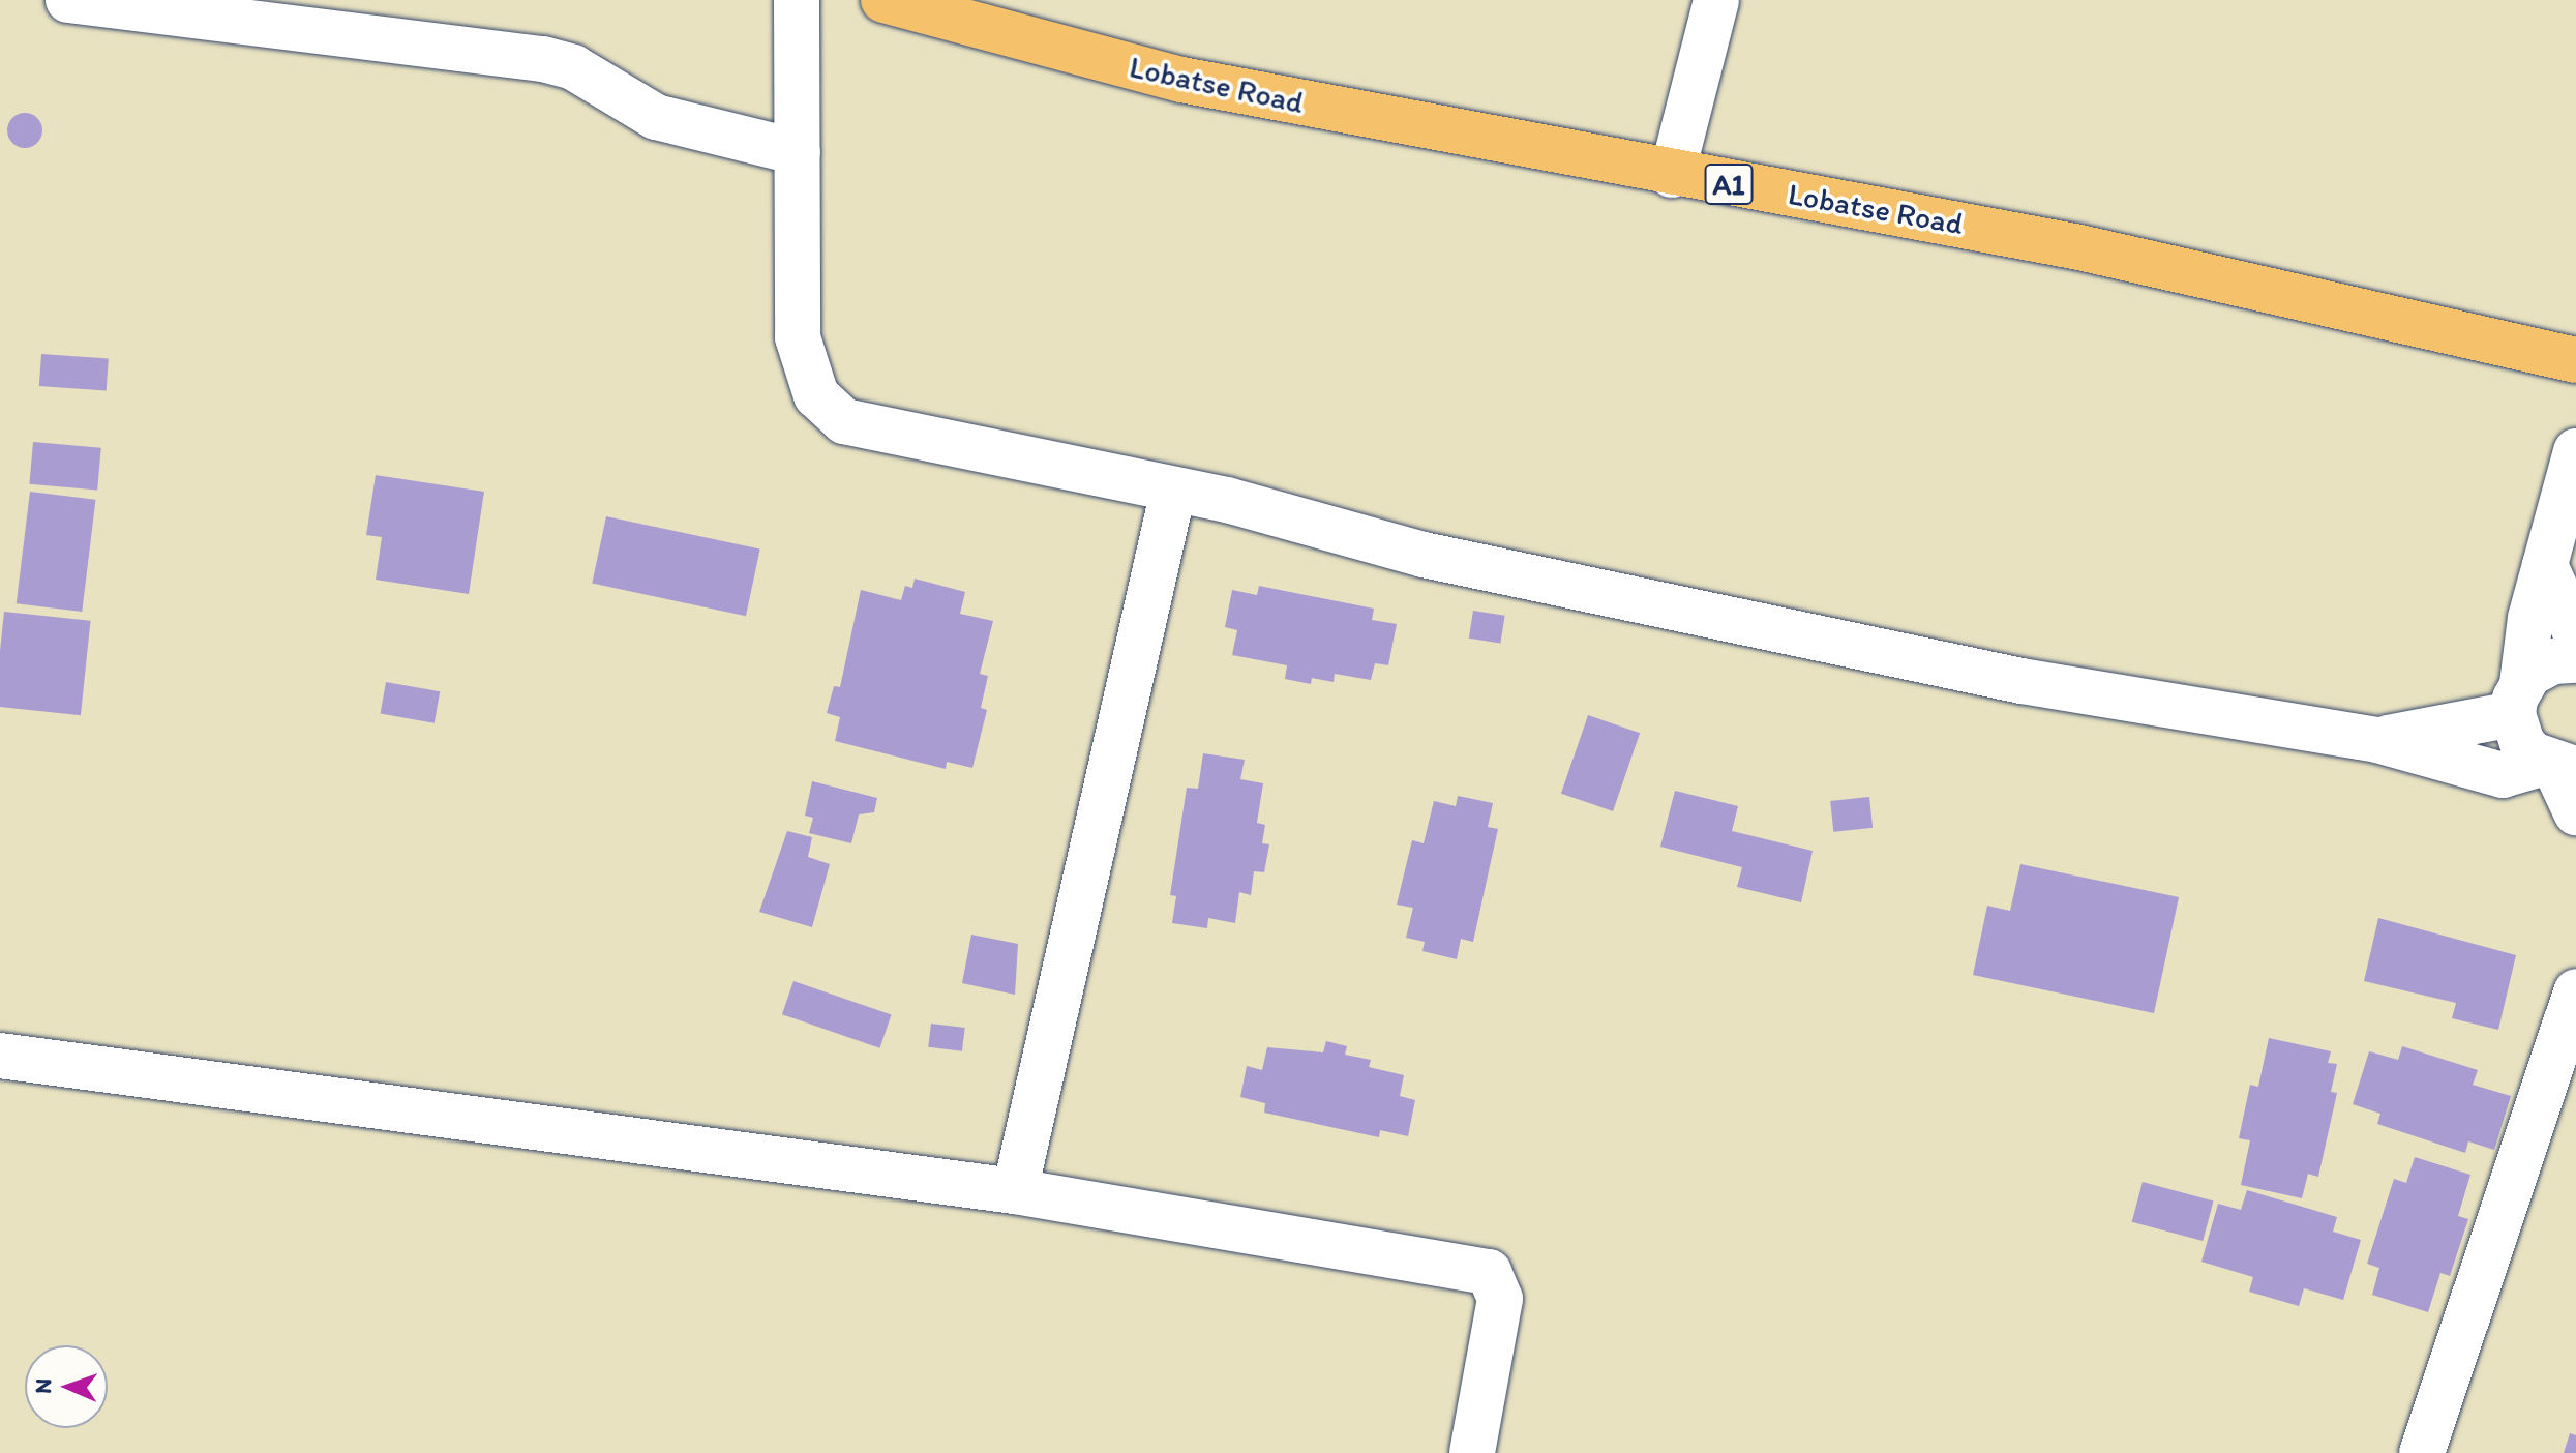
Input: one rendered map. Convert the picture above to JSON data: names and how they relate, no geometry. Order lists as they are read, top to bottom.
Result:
{
  "streets": {
    "highway": ["Lobatse Road", "A1"]
  },
  "north": "left"
}
